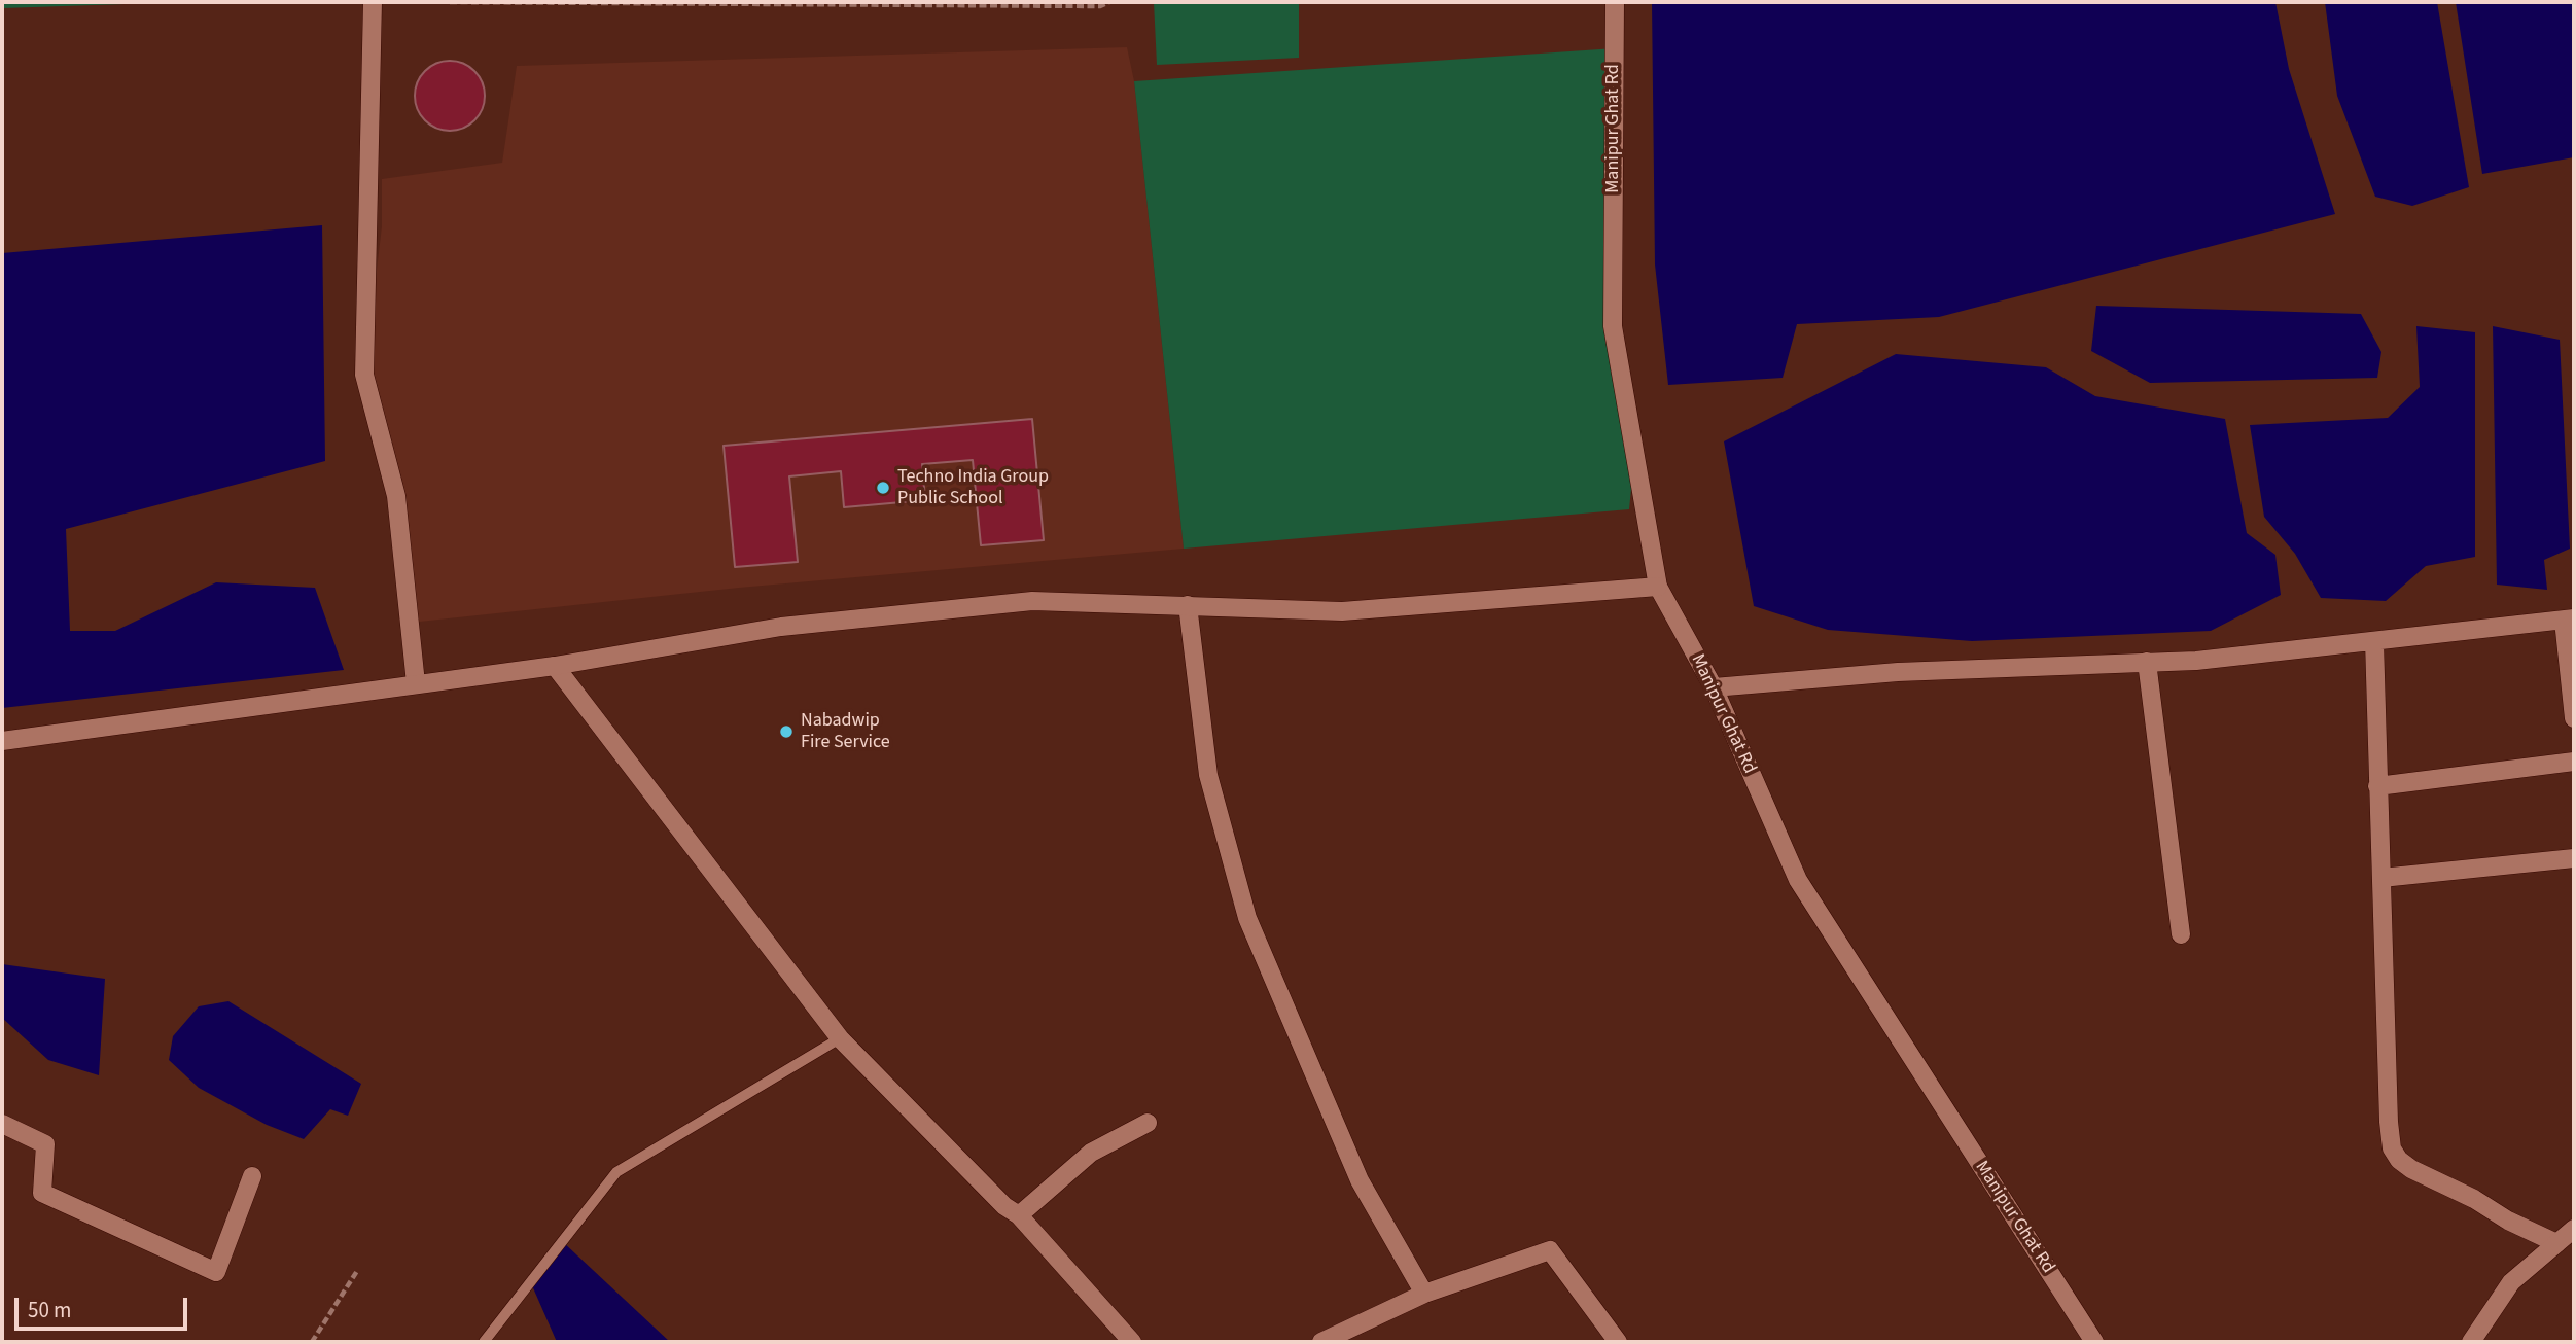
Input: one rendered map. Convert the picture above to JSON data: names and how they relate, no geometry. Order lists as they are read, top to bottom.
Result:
{
  "streets": {
    "street": ["Manipur Ghat Rd"]
  },
  "places": ["Techno India Group Public School", "Nabadwip Fire Service"],
  "scale_bar": "50 m"
}
